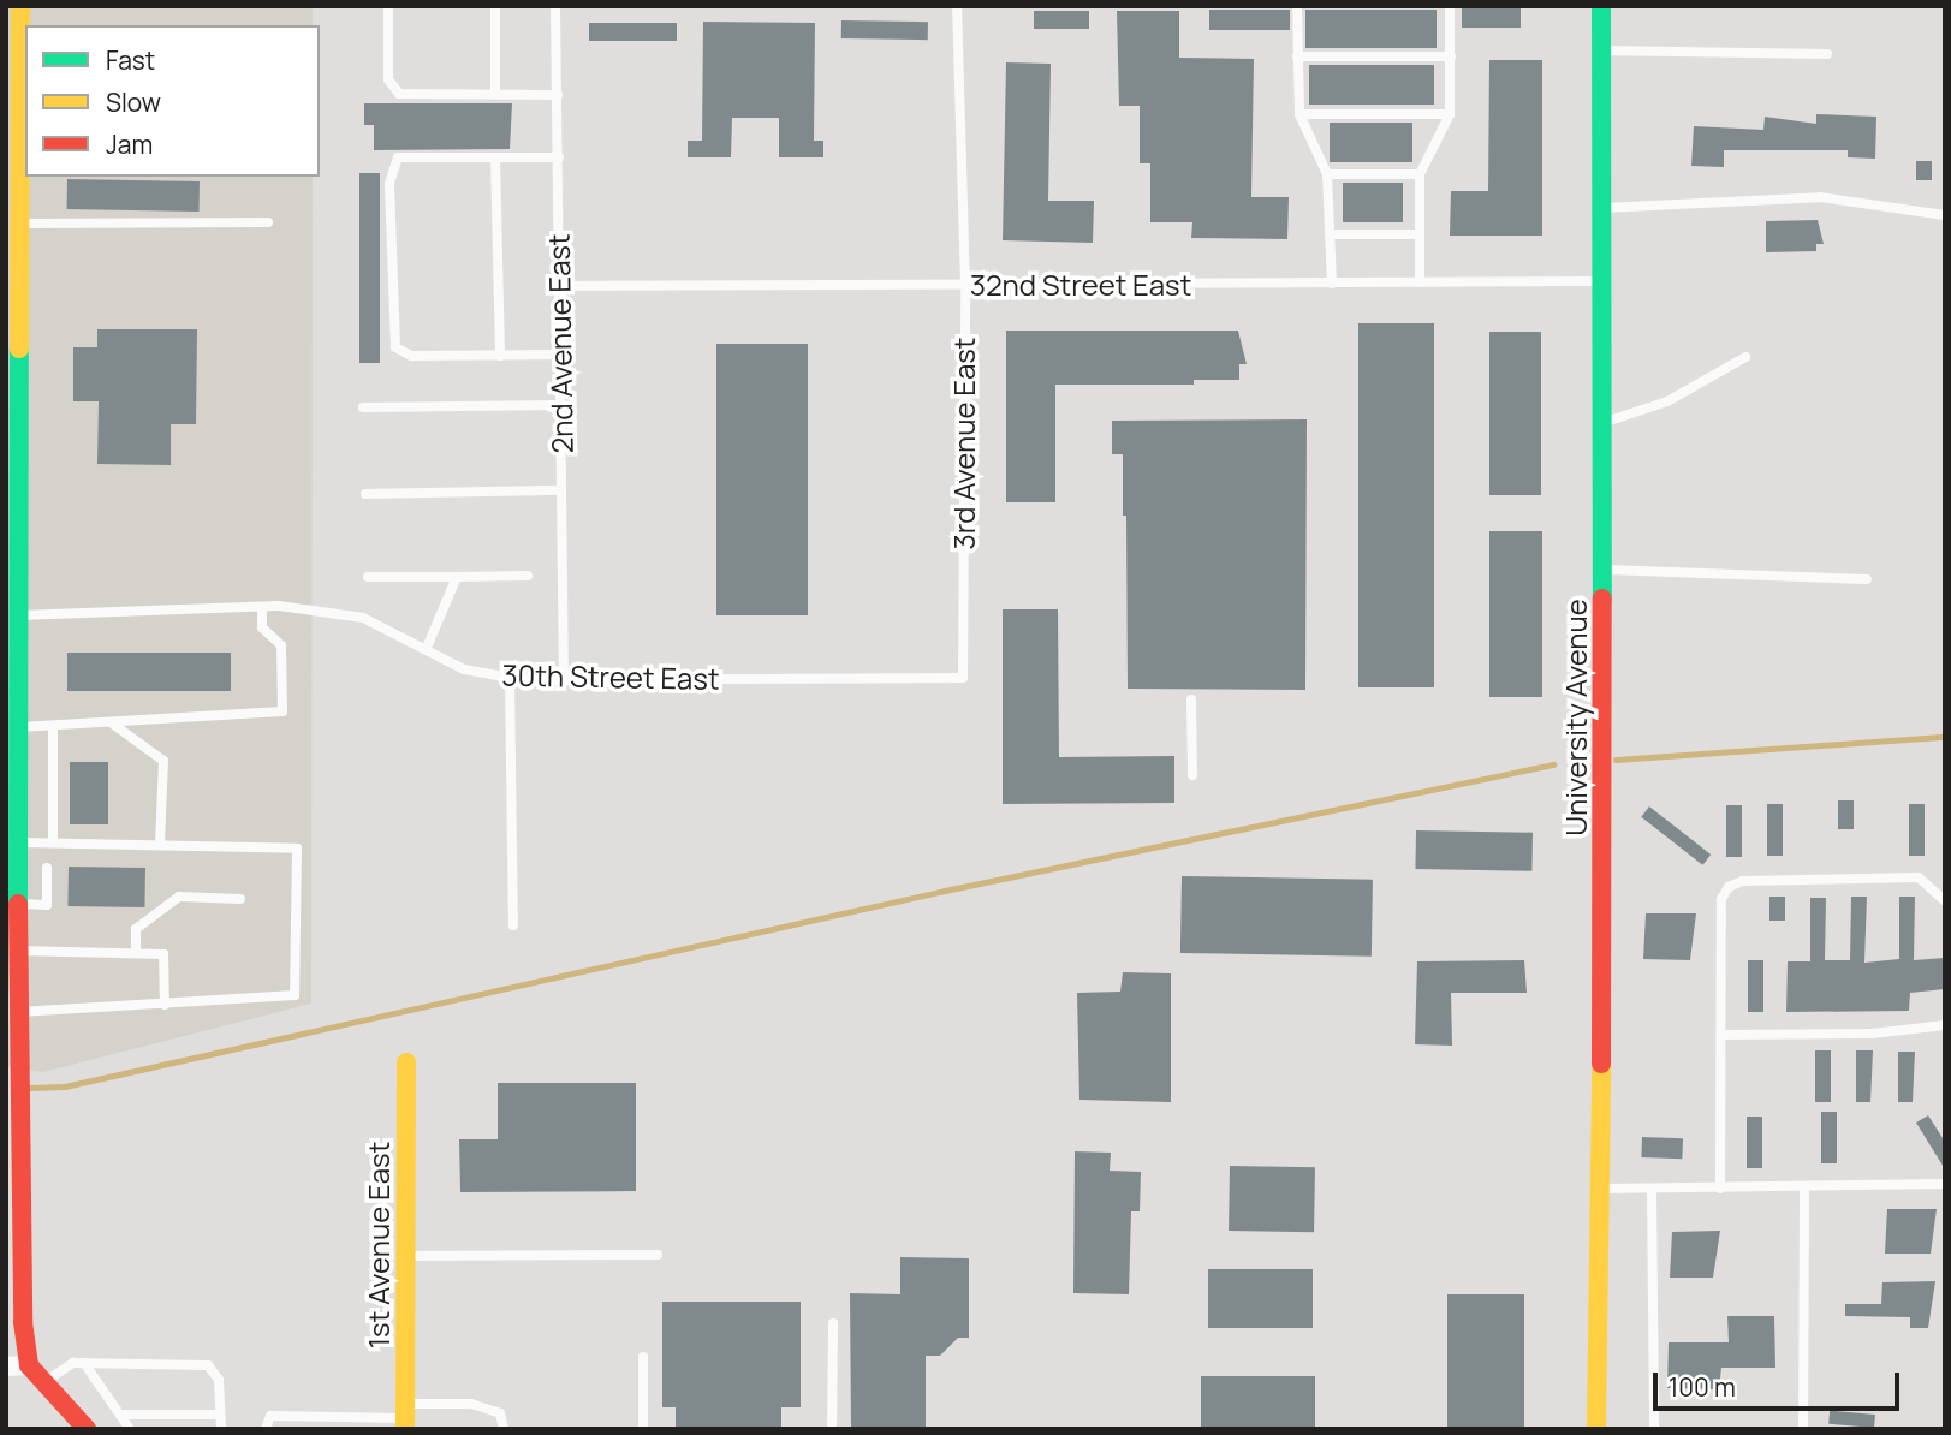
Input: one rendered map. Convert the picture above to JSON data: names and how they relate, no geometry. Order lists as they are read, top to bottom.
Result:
{
  "streets": {
    "street": ["University Avenue", "1st Avenue East"],
    "lane": [
      "32nd Street East",
      "2nd Avenue East",
      "3rd Avenue East",
      "30th Street East"
    ]
  },
  "crossings": [
    ["32nd Street East", "2nd Avenue East"],
    ["32nd Street East", "3rd Avenue East"],
    ["32nd Street East", "University Avenue"],
    ["2nd Avenue East", "30th Street East"],
    ["3rd Avenue East", "30th Street East"]
  ],
  "legend": ["Fast", "Slow", "Jam"],
  "scale_bar": "100 m"
}
